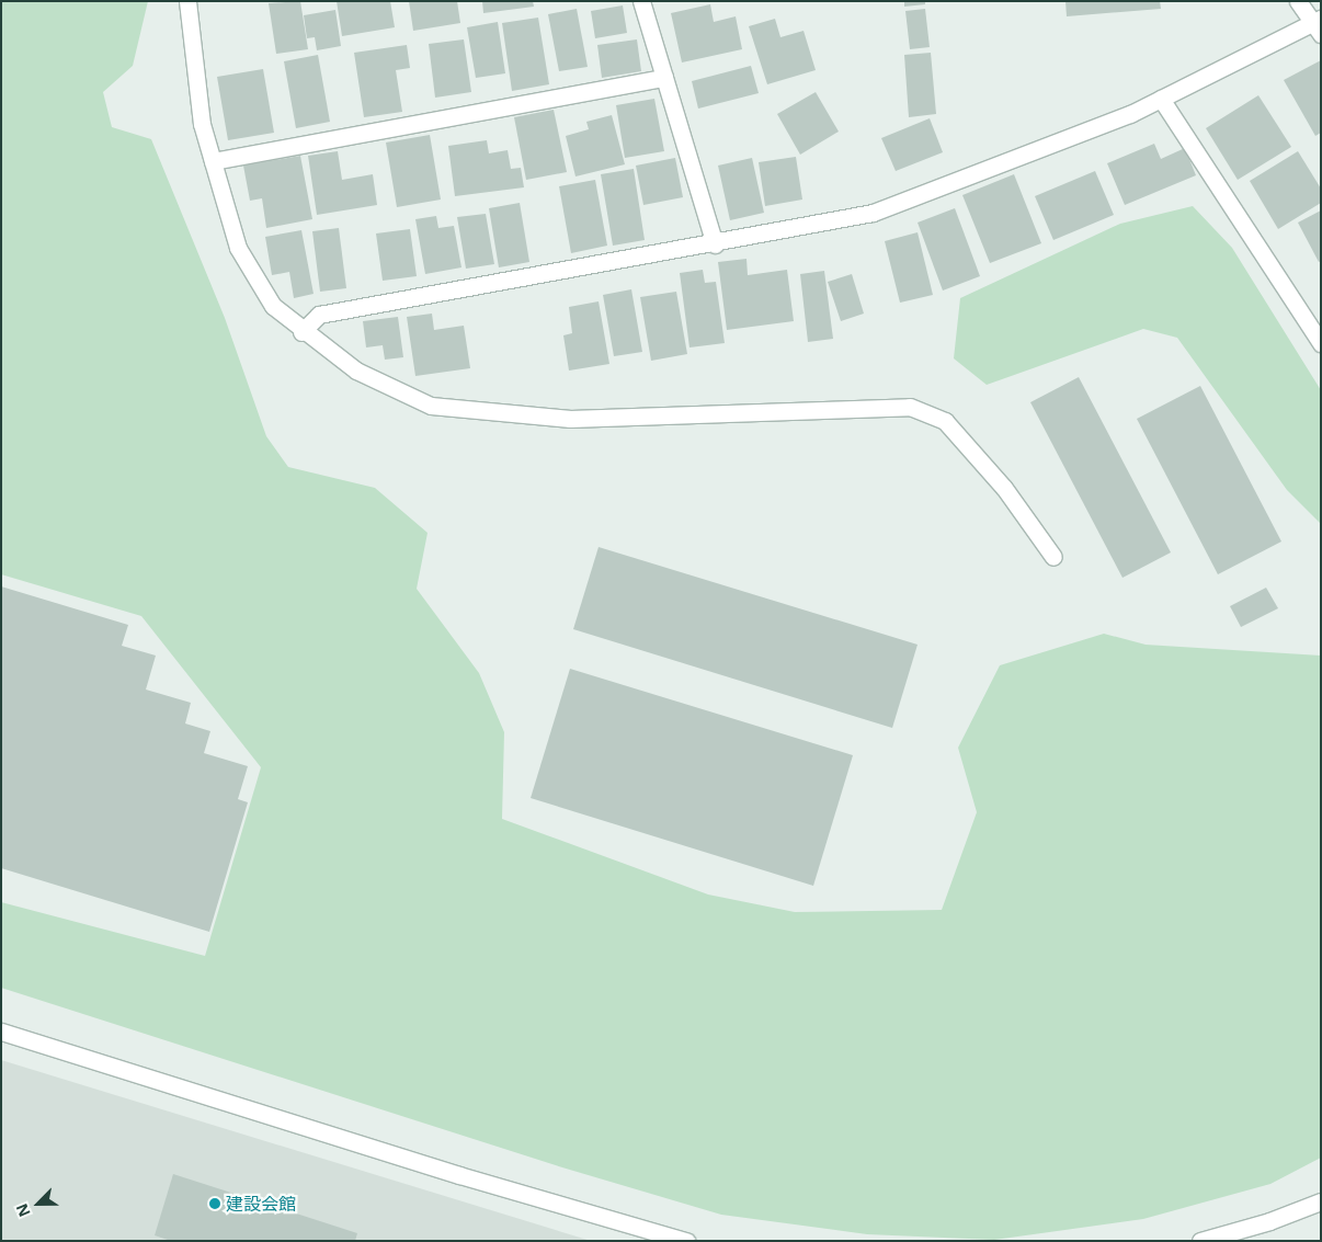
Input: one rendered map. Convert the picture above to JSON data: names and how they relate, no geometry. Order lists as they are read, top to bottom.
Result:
{
  "places": ["建設会館"],
  "north": "bottom left"
}
